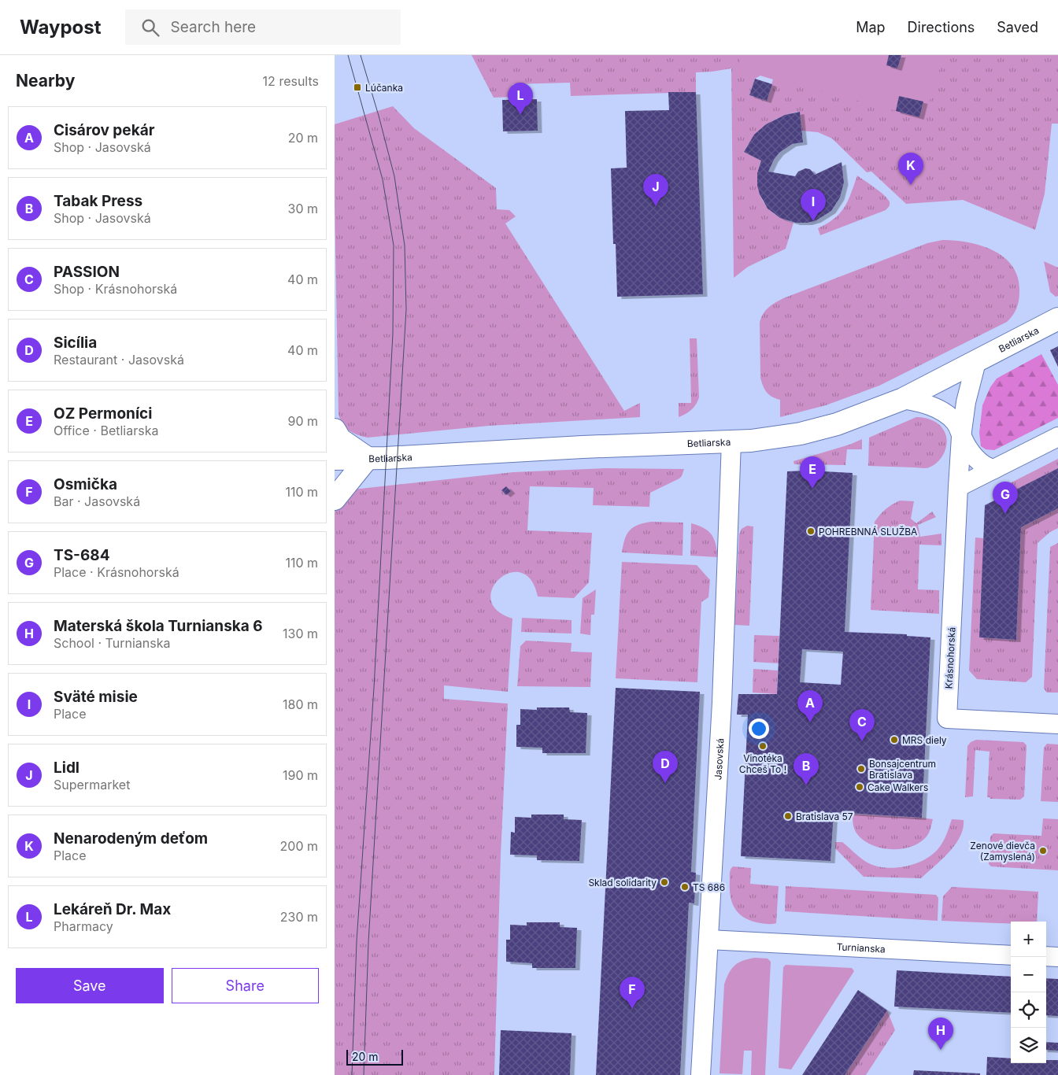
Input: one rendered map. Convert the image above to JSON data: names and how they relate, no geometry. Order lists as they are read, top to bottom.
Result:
{
  "streets": {
    "street": [
      "Betliarska",
      "Krásnohorská",
      "Jasovská",
      "Turnianska"
    ]
  },
  "crossings": [
    ["Betliarska", "Krásnohorská"],
    ["Betliarska", "Jasovská"],
    ["Jasovská", "Turnianska"]
  ],
  "places": {
    "transit": ["Lúčanka"],
    "other": [
      "POHREBNNÁ SLUŽBA",
      "MRS diely",
      "Vinotéka Chceš To !",
      "Bonsajcentrum Bratislava",
      "Cake Walkers",
      "Bratislava 57",
      "Zenové dievča (Zamyslená)",
      "Sklad solidarity",
      "TS 686"
    ]
  },
  "scale_bar": "20 m",
  "page": {
    "header": "Waypost",
    "search": "Search here",
    "nav": ["Map", "Directions", "Saved"],
    "heading": ["Nearby", "12 results"],
    "pins": [
      "L",
      "K",
      "J",
      "I",
      "E",
      "G",
      "A",
      "C",
      "D",
      "B",
      "F",
      "H"
    ],
    "list": [
      {
        "mark": "A",
        "name": "Cisárov pekár",
        "note": "Shop · Jasovská",
        "value": "20 m"
      },
      {
        "mark": "B",
        "name": "Tabak Press",
        "note": "Shop · Jasovská",
        "value": "30 m"
      },
      {
        "mark": "C",
        "name": "PASSION",
        "note": "Shop · Krásnohorská",
        "value": "40 m"
      },
      {
        "mark": "D",
        "name": "Sicília",
        "note": "Restaurant · Jasovská",
        "value": "40 m"
      },
      {
        "mark": "E",
        "name": "OZ Permoníci",
        "note": "Office · Betliarska",
        "value": "90 m"
      },
      {
        "mark": "F",
        "name": "Osmička",
        "note": "Bar · Jasovská",
        "value": "110 m"
      },
      {
        "mark": "G",
        "name": "TS-684",
        "note": "Place · Krásnohorská",
        "value": "110 m"
      },
      {
        "mark": "H",
        "name": "Materská škola Turnianska 6",
        "note": "School · Turnianska",
        "value": "130 m"
      },
      {
        "mark": "I",
        "name": "Sväté misie",
        "note": "Place",
        "value": "180 m"
      },
      {
        "mark": "J",
        "name": "Lidl",
        "note": "Supermarket",
        "value": "190 m"
      },
      {
        "mark": "K",
        "name": "Nenarodeným deťom",
        "note": "Place",
        "value": "200 m"
      },
      {
        "mark": "L",
        "name": "Lekáreň Dr. Max",
        "note": "Pharmacy",
        "value": "230 m"
      }
    ],
    "map_buttons": ["+", "−"],
    "buttons": ["Save", "Share"],
    "scale": "20 m"
  }
}
